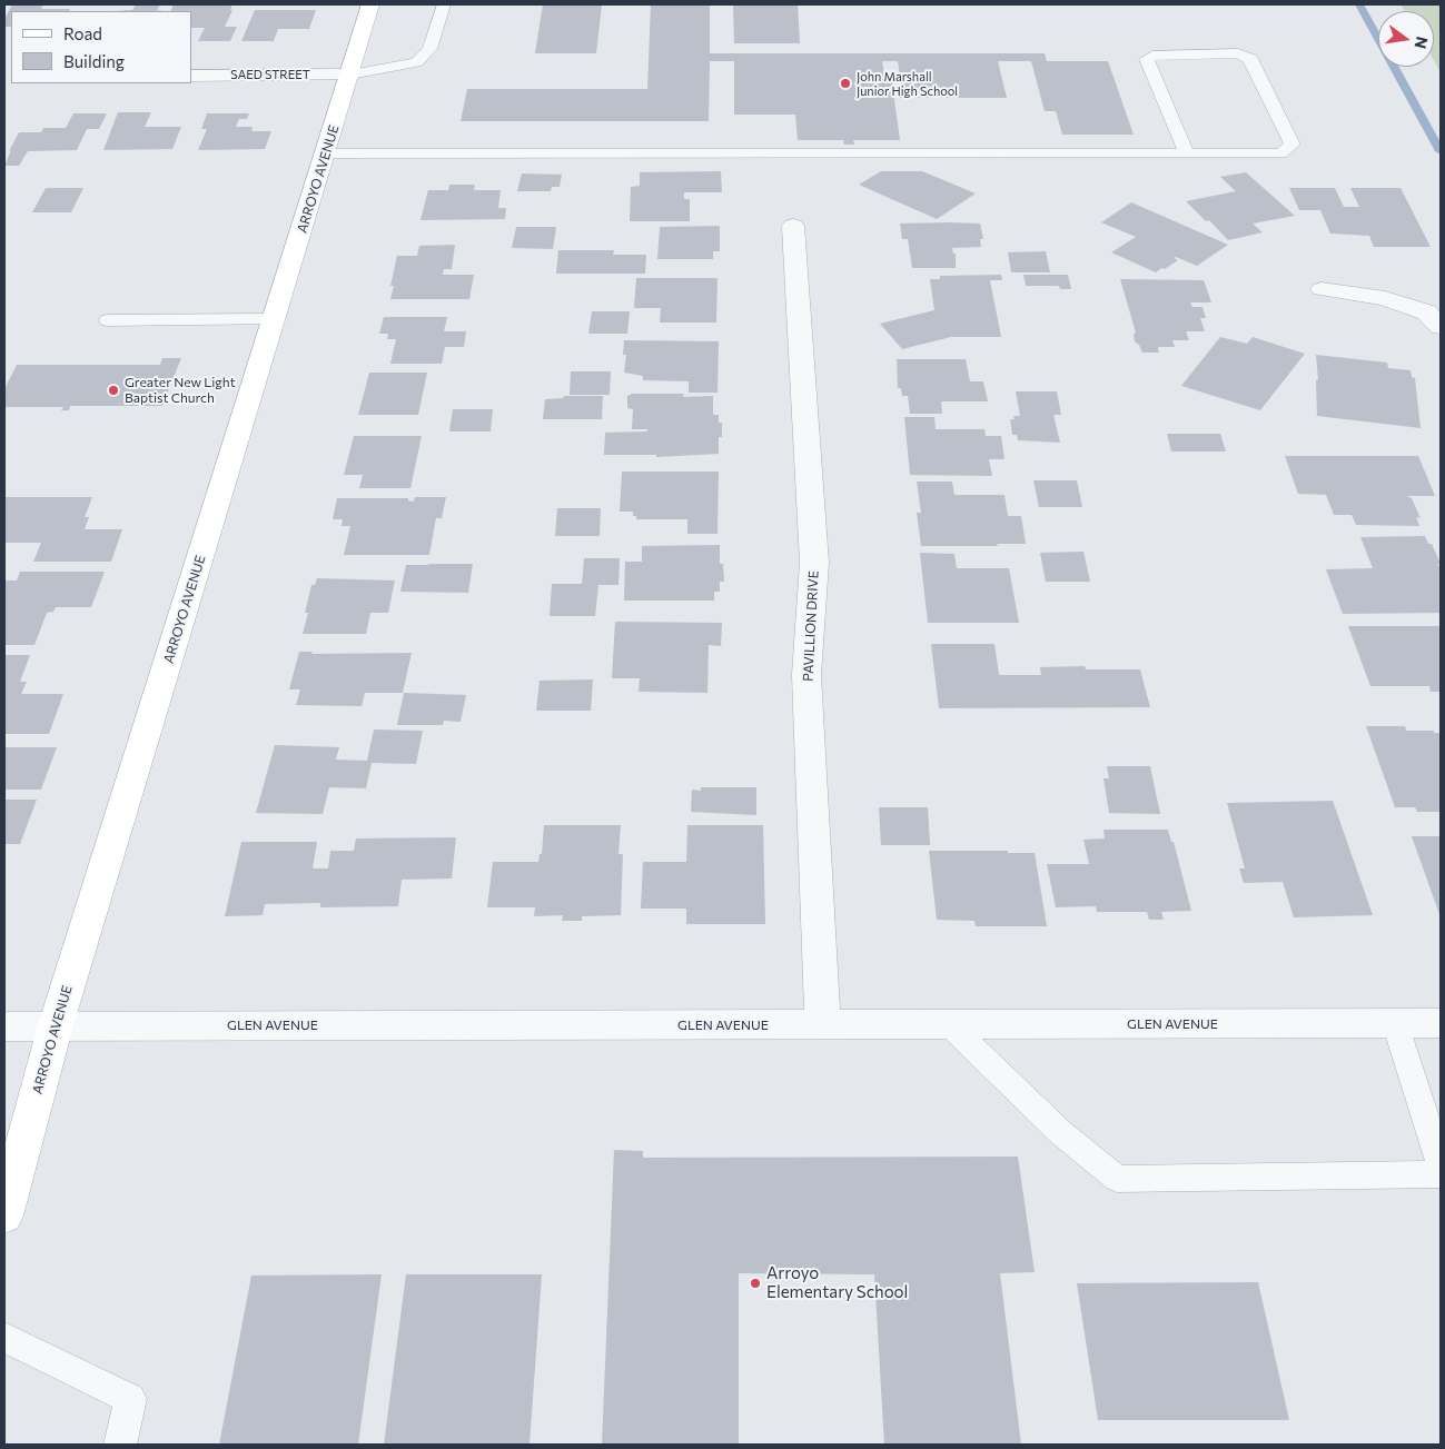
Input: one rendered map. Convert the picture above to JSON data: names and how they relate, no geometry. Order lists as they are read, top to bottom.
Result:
{
  "streets": {
    "street": [
      "SAED STREET",
      "ARROYO AVENUE",
      "PAVILLION DRIVE",
      "GLEN AVENUE"
    ]
  },
  "crossings": [
    ["SAED STREET", "ARROYO AVENUE"],
    ["ARROYO AVENUE", "GLEN AVENUE"],
    ["PAVILLION DRIVE", "GLEN AVENUE"]
  ],
  "places": ["John Marshall Junior High School", "Greater New Light Baptist Church", "Arroyo Elementary School"],
  "legend": ["Road", "Building"],
  "north": "right"
}
